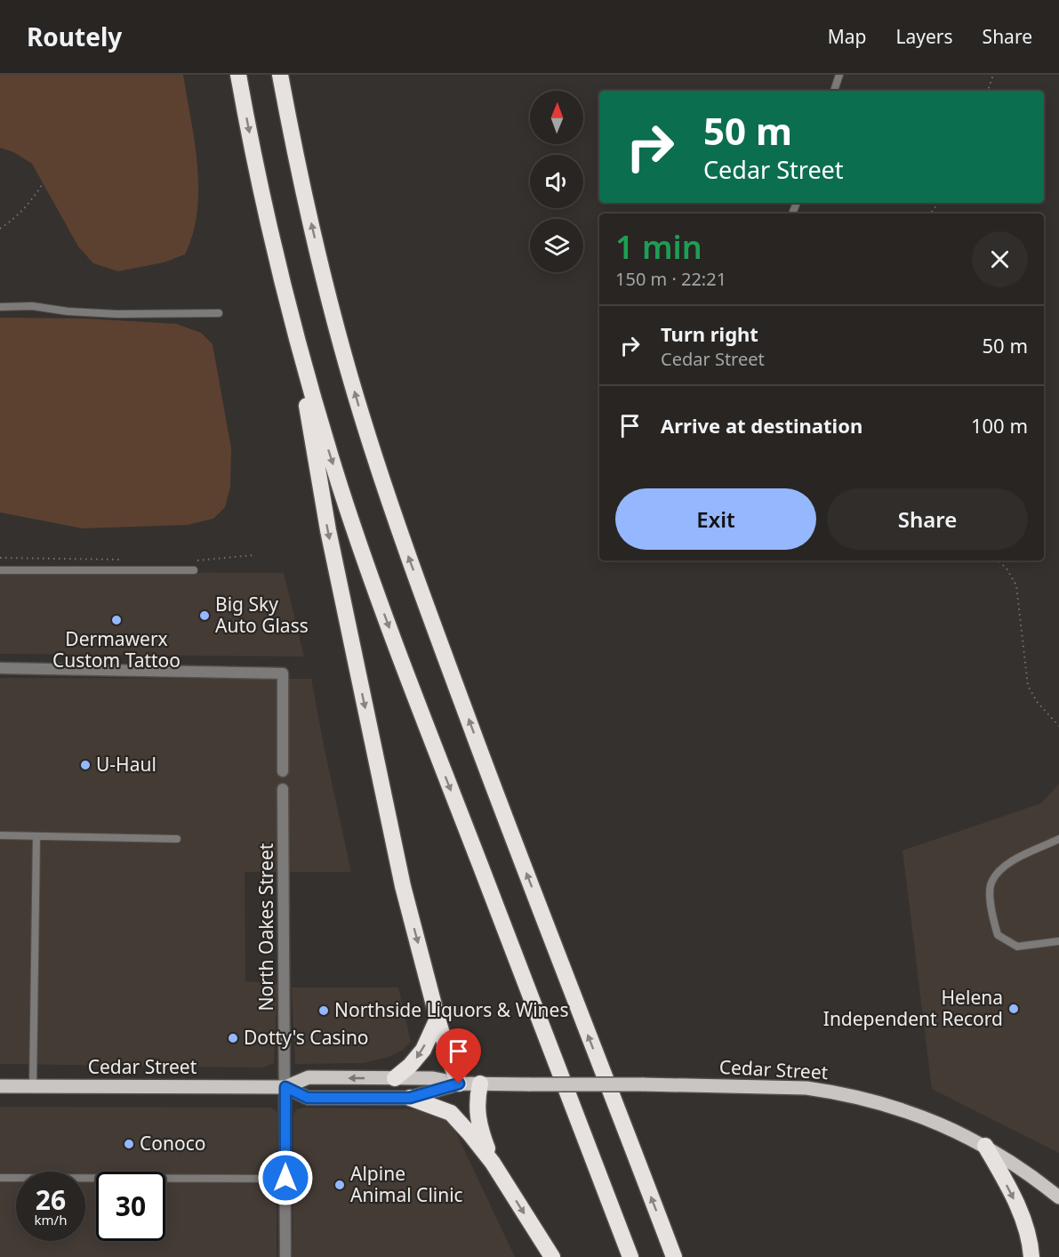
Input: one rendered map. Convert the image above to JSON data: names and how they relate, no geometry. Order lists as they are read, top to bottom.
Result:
{
  "streets": {
    "main road": ["Cedar Street"],
    "street": ["North Oakes Street"]
  },
  "crossings": [
    ["North Oakes Street", "Cedar Street"]
  ],
  "places": [
    "Big Sky Auto Glass",
    "Dermawerx Custom Tattoo",
    "U-Haul",
    "Helena Independent Record",
    "Northside Liquors & Wines",
    "Dotty's Casino",
    "Conoco",
    "Alpine Animal Clinic"
  ],
  "north": "top",
  "page": {
    "header": "Routely",
    "nav": ["Map", "Layers", "Share"],
    "turn": ["50 m", "Cedar Street"],
    "heading": ["1 min", "150 m · 22:21"],
    "list": [
      {
        "name": "Turn right",
        "note": "Cedar Street",
        "value": "50 m"
      },
      {
        "name": "Arrive at destination",
        "value": "100 m"
      }
    ],
    "buttons": ["Exit", "Share"],
    "speed": "26 km/h",
    "limit": "30"
  }
}
